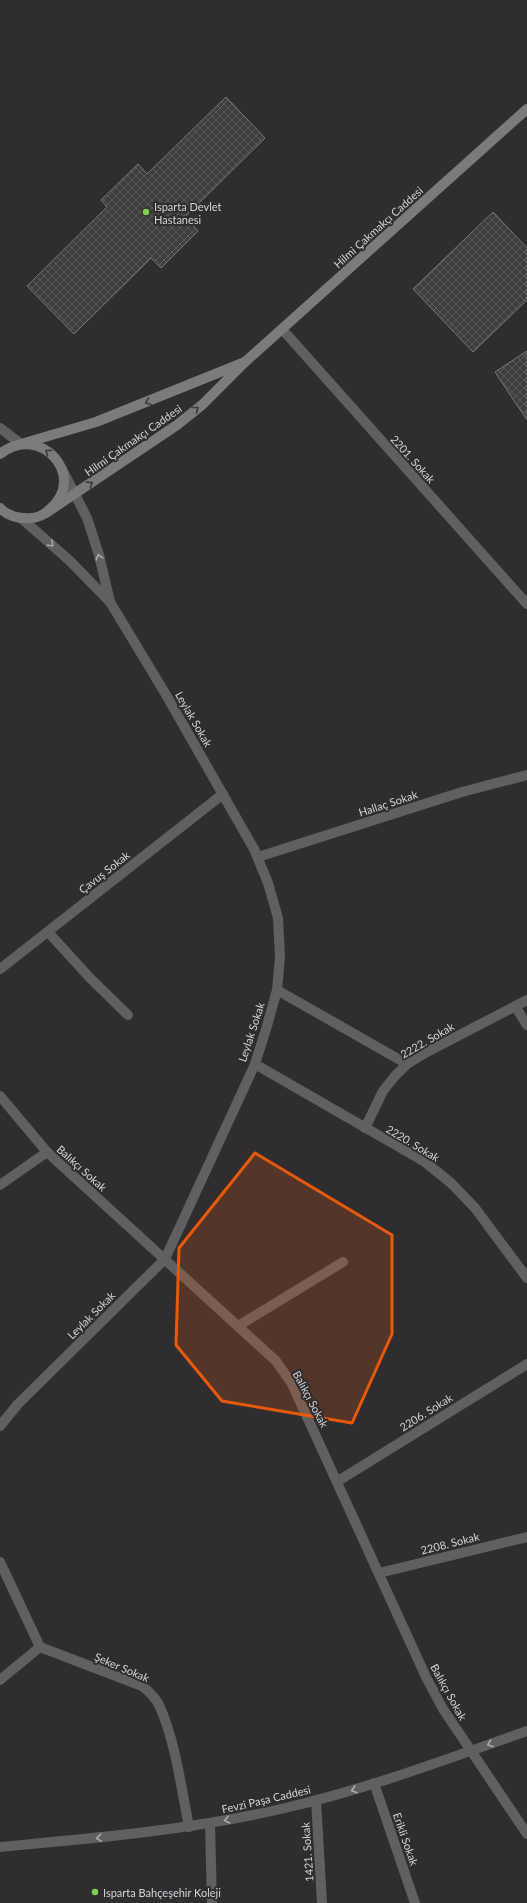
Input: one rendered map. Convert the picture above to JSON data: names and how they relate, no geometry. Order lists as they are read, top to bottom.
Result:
{
  "streets": {
    "main road": ["Hilmi Çakmakçı Caddesi"],
    "street": [
      "2201. Sokak",
      "Leylak Sokak",
      "Hallaç Sokak",
      "Çavuş Sokak",
      "2222. Sokak",
      "2220. Sokak",
      "Balıkçı Sokak",
      "2206. Sokak",
      "2208. Sokak",
      "Şeker Sokak",
      "Fevzi Paşa Caddesi",
      "Erikli Sokak",
      "1421. Sokak"
    ]
  },
  "crossings": [
    ["Hilmi Çakmakçı Caddesi", "2201. Sokak"],
    ["Hilmi Çakmakçı Caddesi", "Leylak Sokak"],
    ["Leylak Sokak", "Hallaç Sokak"],
    ["Leylak Sokak", "Çavuş Sokak"],
    ["Leylak Sokak", "2220. Sokak"],
    ["Leylak Sokak", "Balıkçı Sokak"],
    ["2222. Sokak", "2220. Sokak"],
    ["Balıkçı Sokak", "2206. Sokak"],
    ["Balıkçı Sokak", "2208. Sokak"],
    ["Balıkçı Sokak", "Fevzi Paşa Caddesi"],
    ["Şeker Sokak", "Fevzi Paşa Caddesi"],
    ["Fevzi Paşa Caddesi", "Erikli Sokak"],
    ["Fevzi Paşa Caddesi", "1421. Sokak"]
  ],
  "one_way": ["Fevzi Paşa Caddesi"],
  "places": ["Isparta Devlet Hastanesi", "Isparta Bahçeşehir Koleji"]
}
